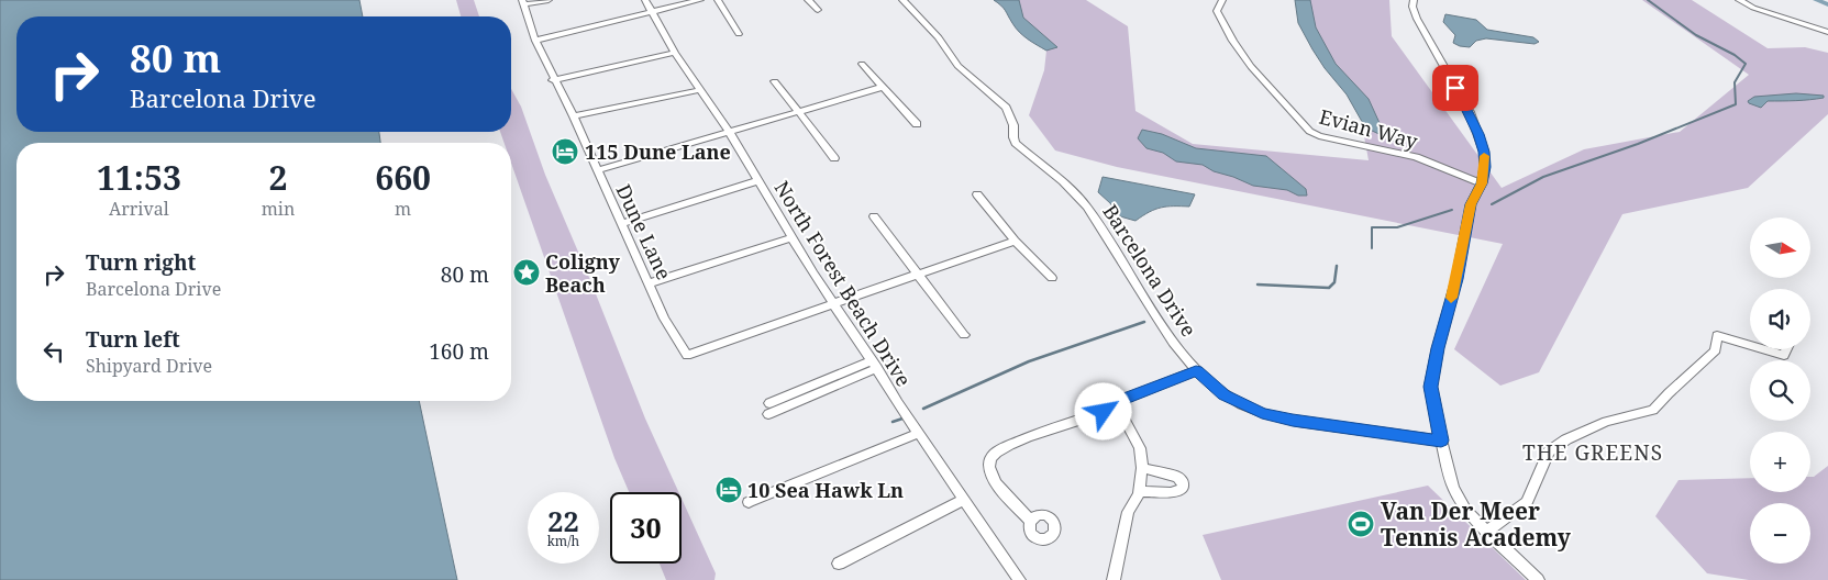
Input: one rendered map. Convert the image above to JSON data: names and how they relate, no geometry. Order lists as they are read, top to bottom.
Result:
{
  "streets": {
    "street": [
      "Evian Way",
      "Dune Lane",
      "Barcelona Drive",
      "North Forest Beach Drive"
    ]
  },
  "crossings": [
    ["Dune Lane", "North Forest Beach Drive"]
  ],
  "districts": ["THE GREENS"],
  "places": {
    "hotel": ["115 Dune Lane", "10 Sea Hawk Ln"],
    "place": ["Coligny Beach"],
    "sports": ["Van Der Meer Tennis Academy"]
  },
  "north": "right",
  "page": {
    "turn": ["80 m", "Barcelona Drive"],
    "eta": [
      "11:53",
      "Arrival",
      "2",
      "min",
      "660",
      "m"
    ],
    "map_buttons": ["+", "−"],
    "list": [
      {
        "name": "Turn right",
        "note": "Barcelona Drive",
        "value": "80 m"
      },
      {
        "name": "Turn left",
        "note": "Shipyard Drive",
        "value": "160 m"
      }
    ],
    "speed": "22 km/h",
    "limit": "30"
  }
}
